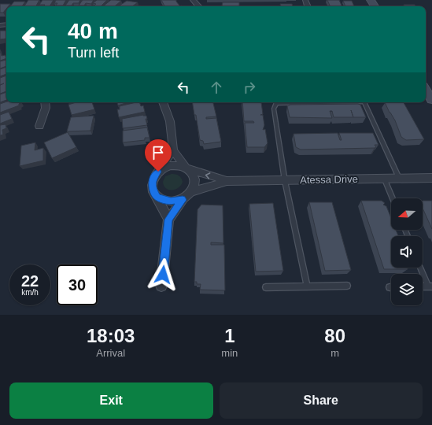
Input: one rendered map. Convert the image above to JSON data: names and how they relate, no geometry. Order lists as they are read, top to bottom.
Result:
{
  "streets": {
    "street": ["Atessa Drive"]
  },
  "north": "left",
  "page": {
    "turn": ["40 m", "Turn left"],
    "speed": "22 km/h",
    "limit": "30",
    "eta": [
      "18:03",
      "Arrival",
      "1",
      "min",
      "80",
      "m"
    ],
    "buttons": ["Exit", "Share"]
  }
}
